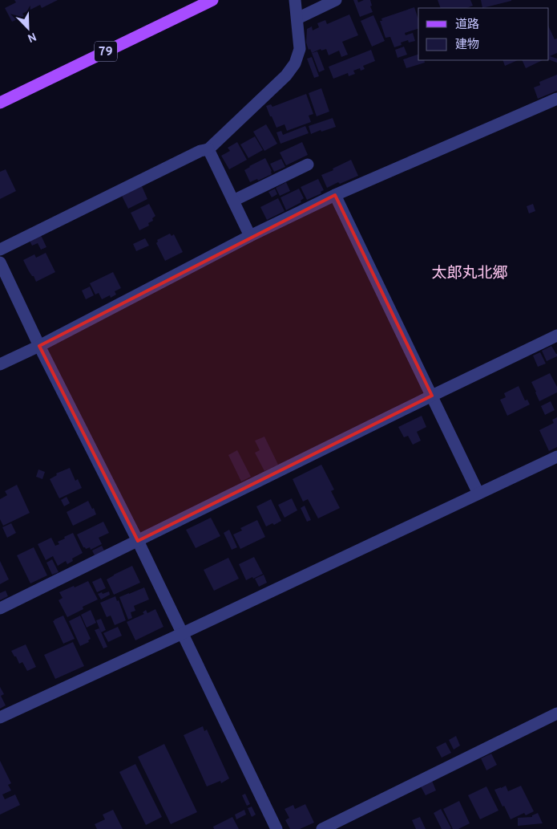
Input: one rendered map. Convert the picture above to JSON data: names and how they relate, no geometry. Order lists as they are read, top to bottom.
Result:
{
  "streets": {
    "main road": ["79"]
  },
  "districts": ["太郎丸北郷"],
  "legend": ["道路", "建物"],
  "north": "bottom right"
}
